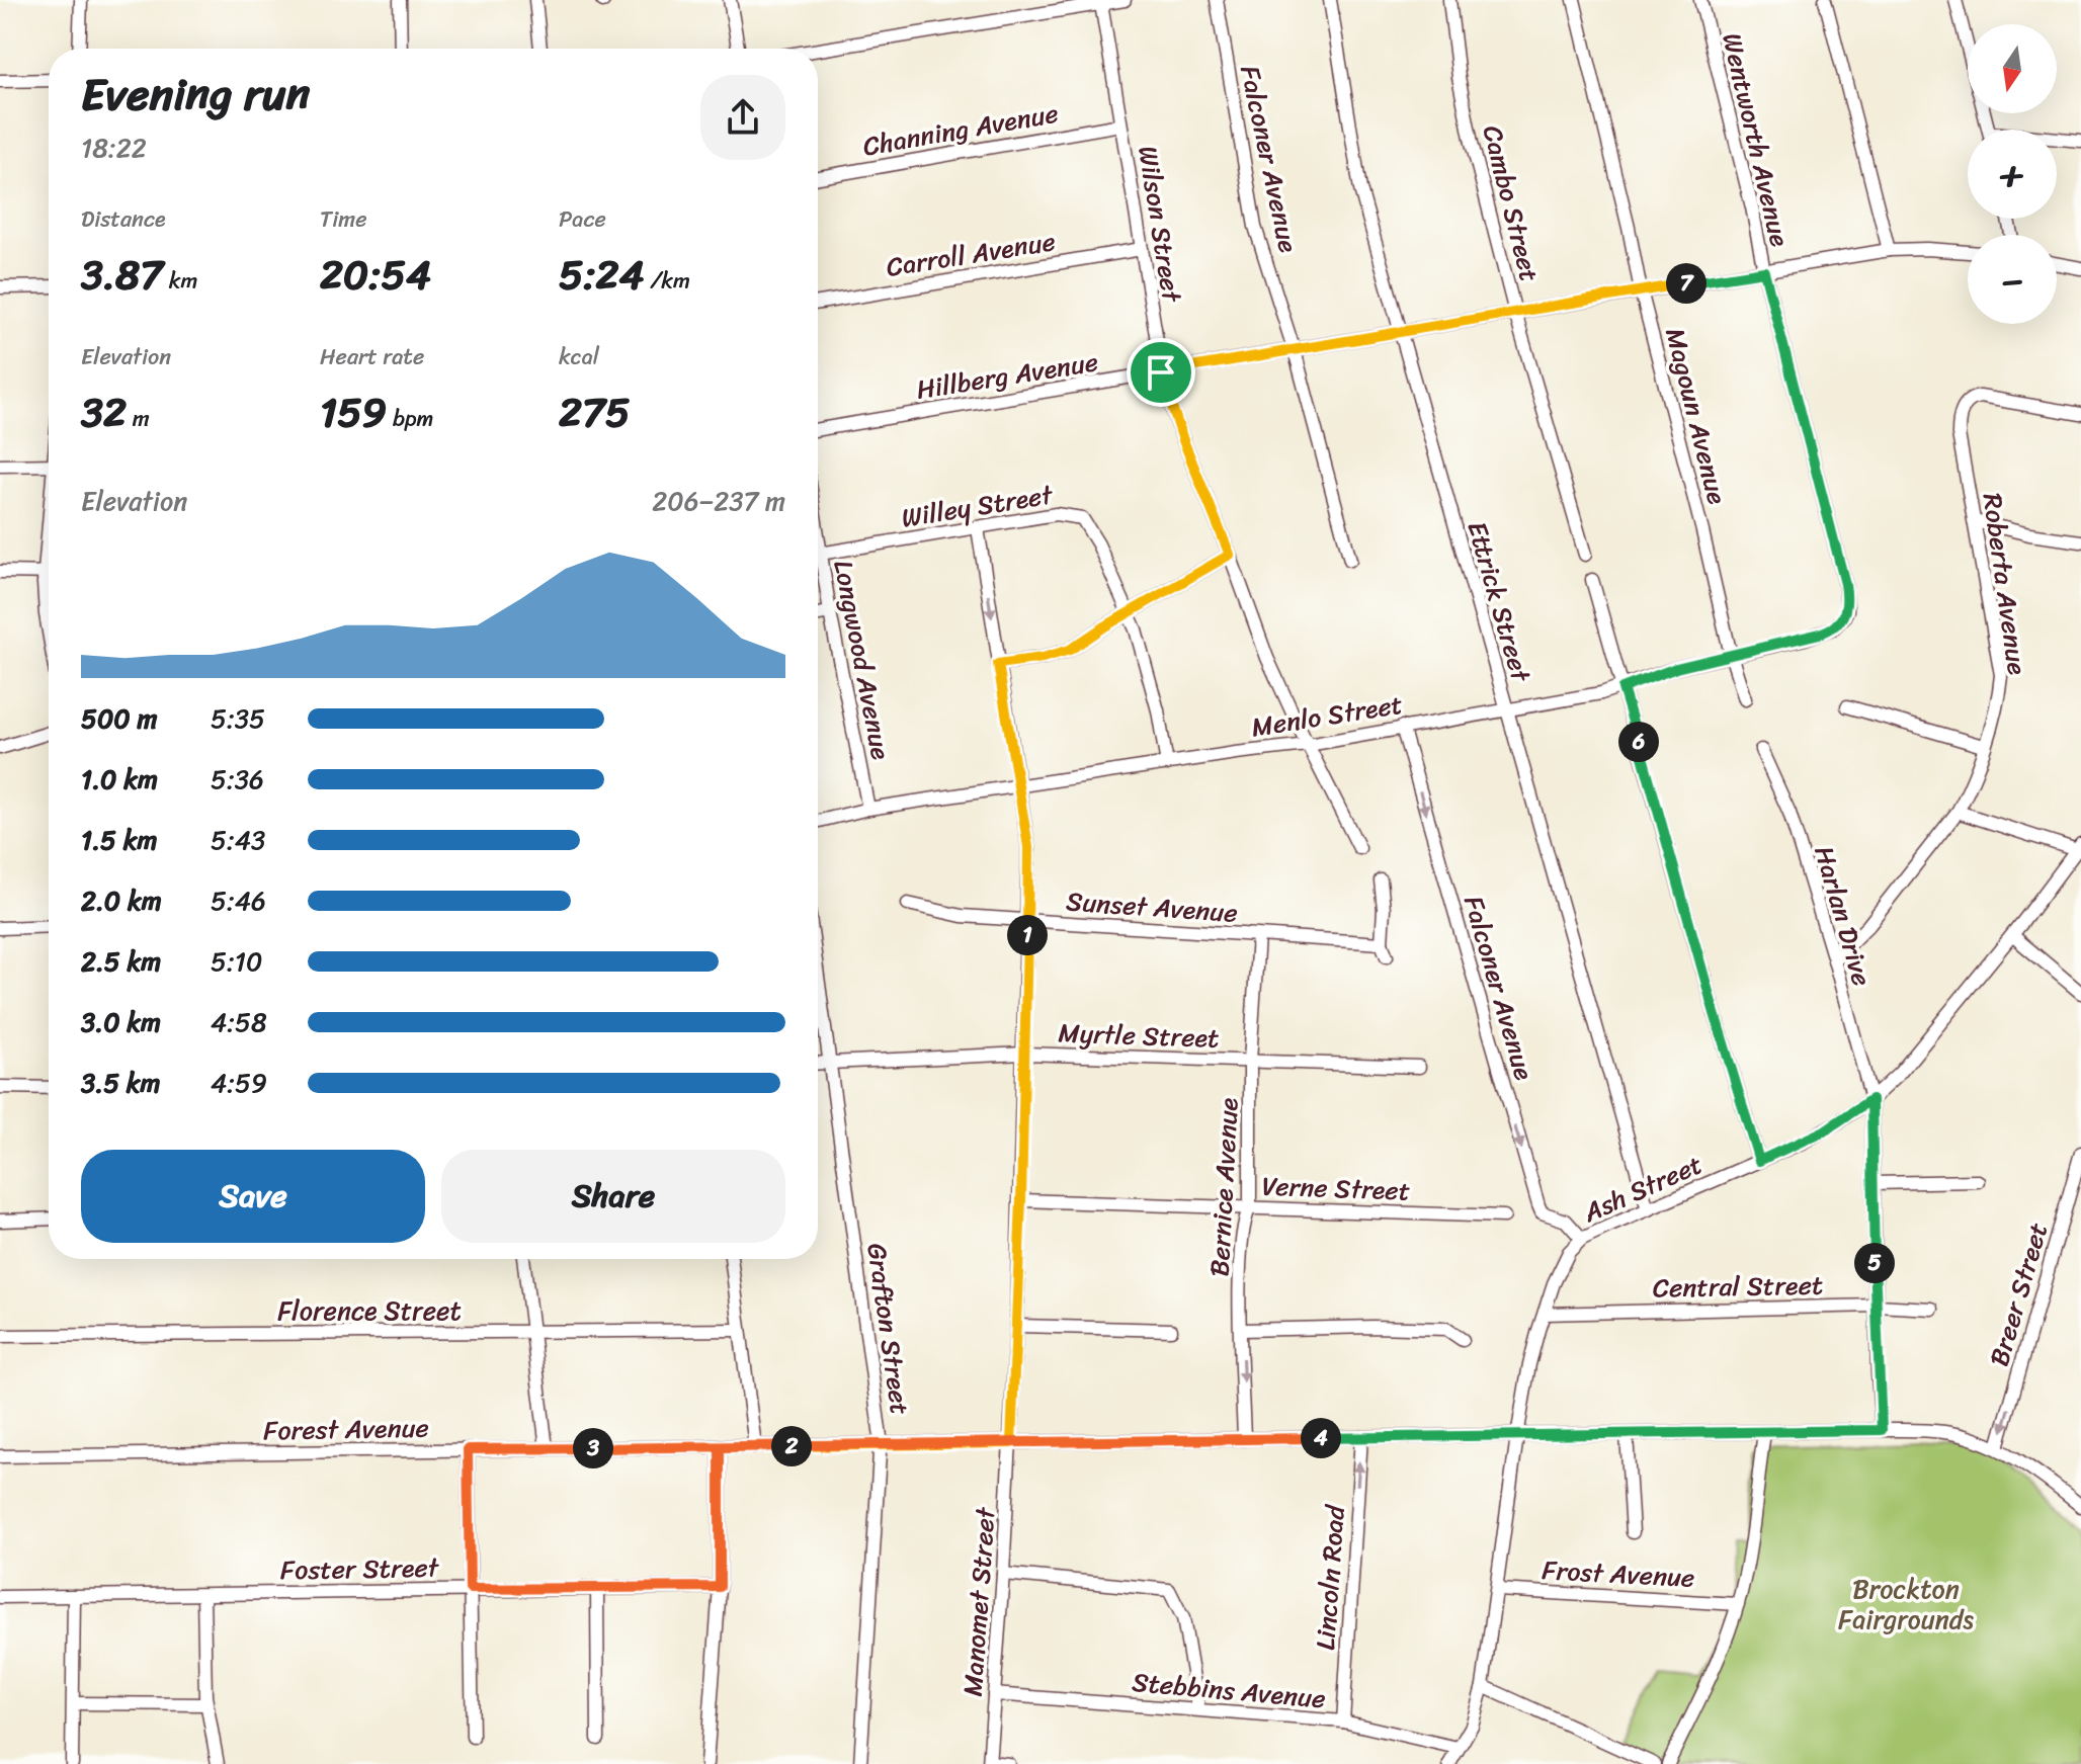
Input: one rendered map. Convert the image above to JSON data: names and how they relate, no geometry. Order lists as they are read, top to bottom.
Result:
{
  "streets": {
    "street": [
      "Channing Avenue",
      "Wentworth Avenue",
      "Falconer Avenue",
      "Cambo Street",
      "Wilson Street",
      "Carroll Avenue",
      "Hillberg Avenue",
      "Magoun Avenue",
      "Willey Street",
      "Roberta Avenue",
      "Ettrick Street",
      "Longwood Avenue",
      "Menlo Street",
      "Sunset Avenue",
      "Harlan Drive",
      "Myrtle Street",
      "Bernice Avenue",
      "Verne Street",
      "Ash Street",
      "Central Street",
      "Breer Street",
      "Florence Street",
      "Grafton Street",
      "Forest Avenue",
      "Foster Street",
      "Frost Avenue",
      "Lincoln Road",
      "Manomet Street",
      "Stebbins Avenue"
    ]
  },
  "crossings": [
    ["Channing Avenue", "Wilson Street"],
    ["Wentworth Avenue", "Hillberg Avenue"],
    ["Wentworth Avenue", "Menlo Street"],
    ["Falconer Avenue", "Hillberg Avenue"],
    ["Falconer Avenue", "Menlo Street"],
    ["Falconer Avenue", "Ash Street"],
    ["Cambo Street", "Hillberg Avenue"],
    ["Wilson Street", "Carroll Avenue"],
    ["Wilson Street", "Hillberg Avenue"],
    ["Wilson Street", "Menlo Street"],
    ["Hillberg Avenue", "Magoun Avenue"],
    ["Hillberg Avenue", "Ettrick Street"],
    ["Magoun Avenue", "Menlo Street"],
    ["Willey Street", "Longwood Avenue"],
    ["Willey Street", "Manomet Street"],
    ["Roberta Avenue", "Harlan Drive"],
    ["Ettrick Street", "Menlo Street"],
    ["Ettrick Street", "Ash Street"],
    ["Longwood Avenue", "Menlo Street"],
    ["Menlo Street", "Manomet Street"],
    ["Sunset Avenue", "Bernice Avenue"],
    ["Sunset Avenue", "Manomet Street"],
    ["Harlan Drive", "Ash Street"],
    ["Harlan Drive", "Central Street"],
    ["Harlan Drive", "Forest Avenue"],
    ["Myrtle Street", "Bernice Avenue"],
    ["Myrtle Street", "Grafton Street"],
    ["Myrtle Street", "Manomet Street"],
    ["Bernice Avenue", "Verne Street"],
    ["Bernice Avenue", "Forest Avenue"],
    ["Verne Street", "Manomet Street"],
    ["Ash Street", "Central Street"],
    ["Ash Street", "Forest Avenue"],
    ["Ash Street", "Frost Avenue"],
    ["Ash Street", "Stebbins Avenue"],
    ["Breer Street", "Forest Avenue"],
    ["Grafton Street", "Forest Avenue"],
    ["Forest Avenue", "Lincoln Road"],
    ["Forest Avenue", "Manomet Street"],
    ["Lincoln Road", "Stebbins Avenue"],
    ["Manomet Street", "Stebbins Avenue"]
  ],
  "one_way": ["Falconer Avenue", "Breer Street", "Lincoln Road"],
  "parks": ["Brockton Fairgrounds"],
  "north": "bottom",
  "page": {
    "map_buttons": ["+", "−"],
    "heading": ["Evening run", "18:22"],
    "stats": [
      ["Distance", "3.87 km"],
      ["Time", "20:54"],
      ["Pace", "5:24 /km"],
      ["Elevation", "32 m"],
      ["Heart rate", "159 bpm"],
      ["kcal", "275"]
    ],
    "pins": [
      "7",
      "6",
      "1",
      "5",
      "4",
      "2",
      "3"
    ],
    "chart": ["Elevation", "206–237 m"],
    "list": [
      {
        "name": "500 m",
        "note": "5:35"
      },
      {
        "name": "1.0 km",
        "note": "5:36"
      },
      {
        "name": "1.5 km",
        "note": "5:43"
      },
      {
        "name": "2.0 km",
        "note": "5:46"
      },
      {
        "name": "2.5 km",
        "note": "5:10"
      },
      {
        "name": "3.0 km",
        "note": "4:58"
      },
      {
        "name": "3.5 km",
        "note": "4:59"
      }
    ],
    "buttons": ["Save", "Share"]
  }
}
